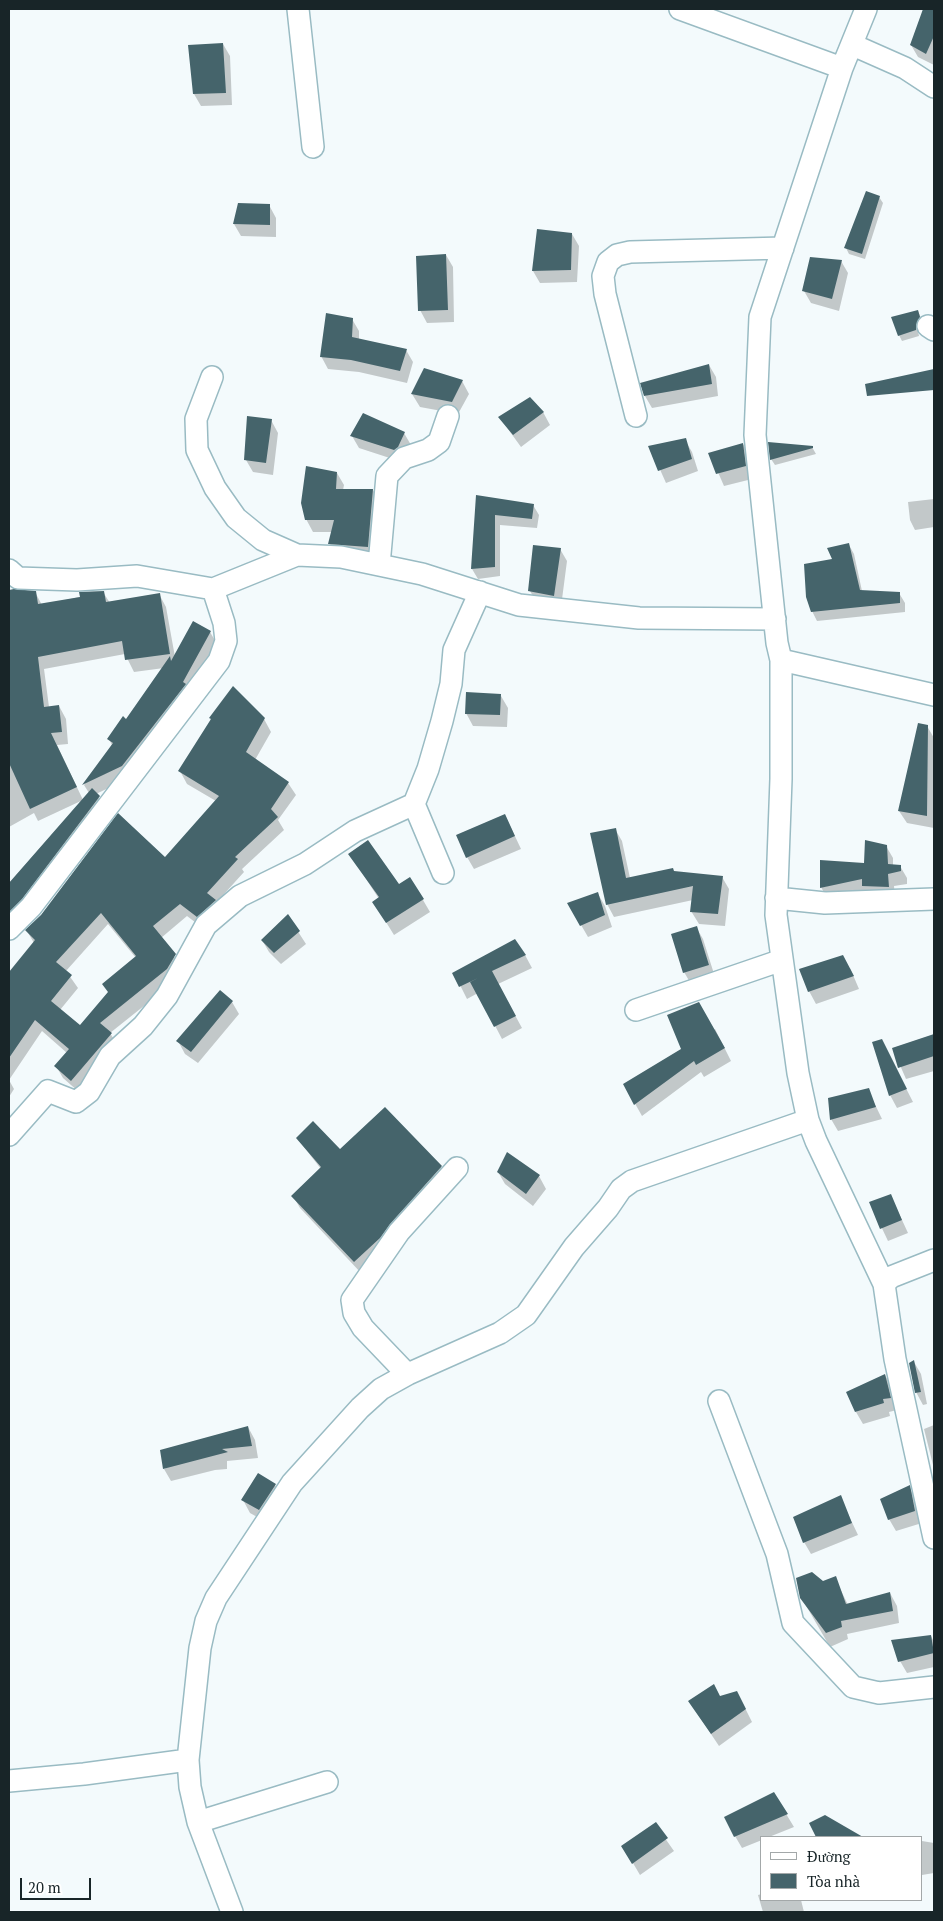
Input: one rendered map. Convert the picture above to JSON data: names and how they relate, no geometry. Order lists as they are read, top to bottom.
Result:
{
  "legend": ["Đường", "Tòa nhà"],
  "scale_bar": "20 m"
}
